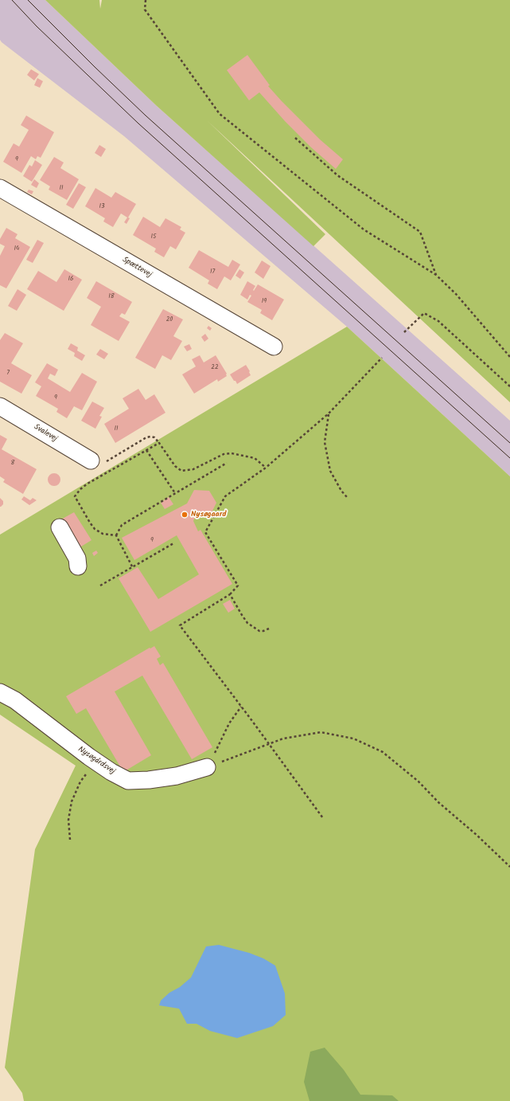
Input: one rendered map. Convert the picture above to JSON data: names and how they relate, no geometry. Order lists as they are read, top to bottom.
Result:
{
  "streets": {
    "street": ["Spættevej", "Svalevej", "Nysøgårdsvej"]
  },
  "places": ["Nysøgaard"],
  "house_numbers": [
    "9",
    "11",
    "13",
    "15",
    "14",
    "17",
    "16",
    "18",
    "19",
    "20",
    "22",
    "7",
    "9",
    "11",
    "8",
    "9"
  ]
}
